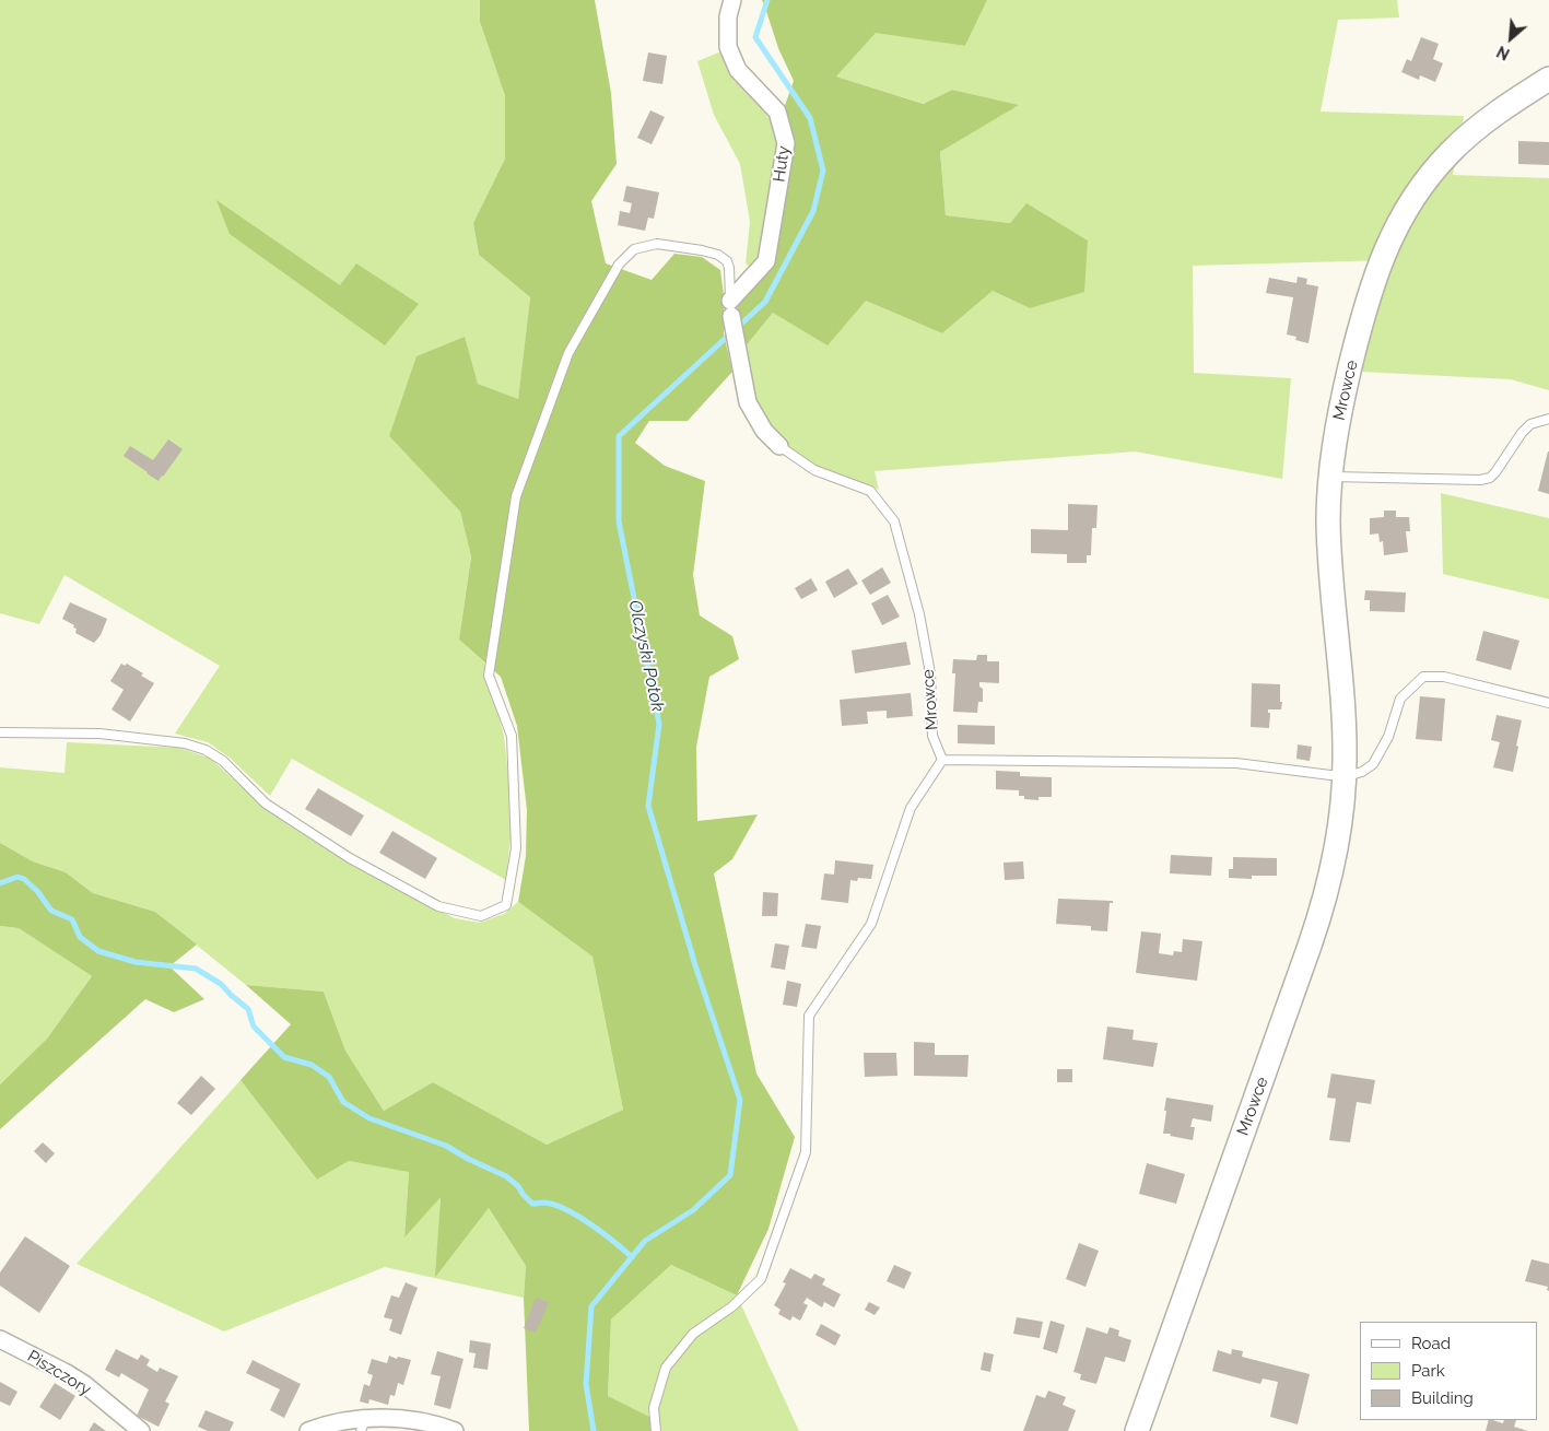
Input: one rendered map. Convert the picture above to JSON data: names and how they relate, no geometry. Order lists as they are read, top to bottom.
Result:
{
  "streets": {
    "street": ["Huty", "Mrowce", "Piszczory"]
  },
  "crossings": [
    ["Huty", "Mrowce"]
  ],
  "water": ["Olczyski Potok"],
  "legend": ["Road", "Park", "Building"],
  "north": "bottom left"
}
